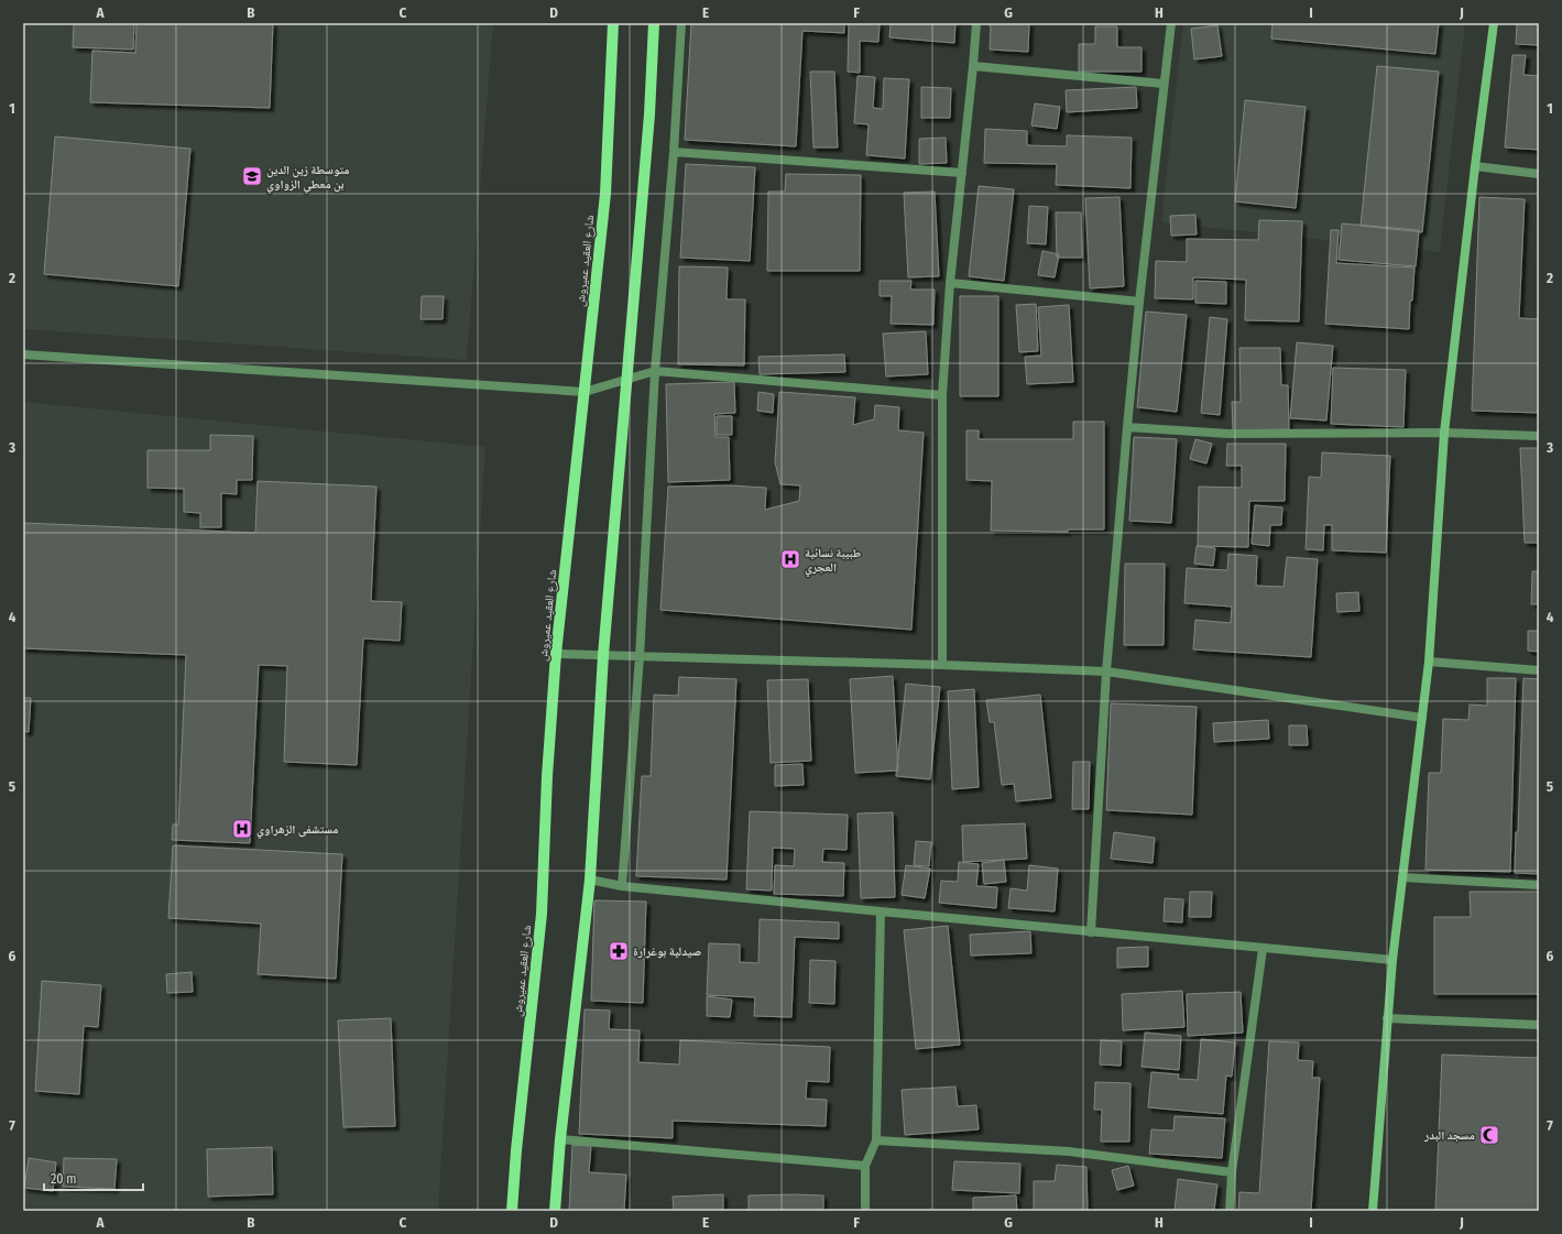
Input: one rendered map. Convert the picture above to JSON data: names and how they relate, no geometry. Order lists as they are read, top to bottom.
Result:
{
  "streets": {
    "main road": ["شارع العقيد عميروش"]
  },
  "places": {
    "school or university": ["متوسطة زين الدين بن معطي الزواوي"],
    "hospital": ["طبيبة نسائية العجري", "مستشفى الزهراوي"],
    "pharmacy": ["صيدلية بوغرارة"],
    "mosque": ["مسجد البدر"]
  },
  "scale_bar": "20 m",
  "grid": {
    "columns": [
      "A",
      "B",
      "C",
      "D",
      "E",
      "F",
      "G",
      "H",
      "I",
      "J"
    ],
    "rows": [
      "1",
      "2",
      "3",
      "4",
      "5",
      "6",
      "7"
    ]
  }
}
